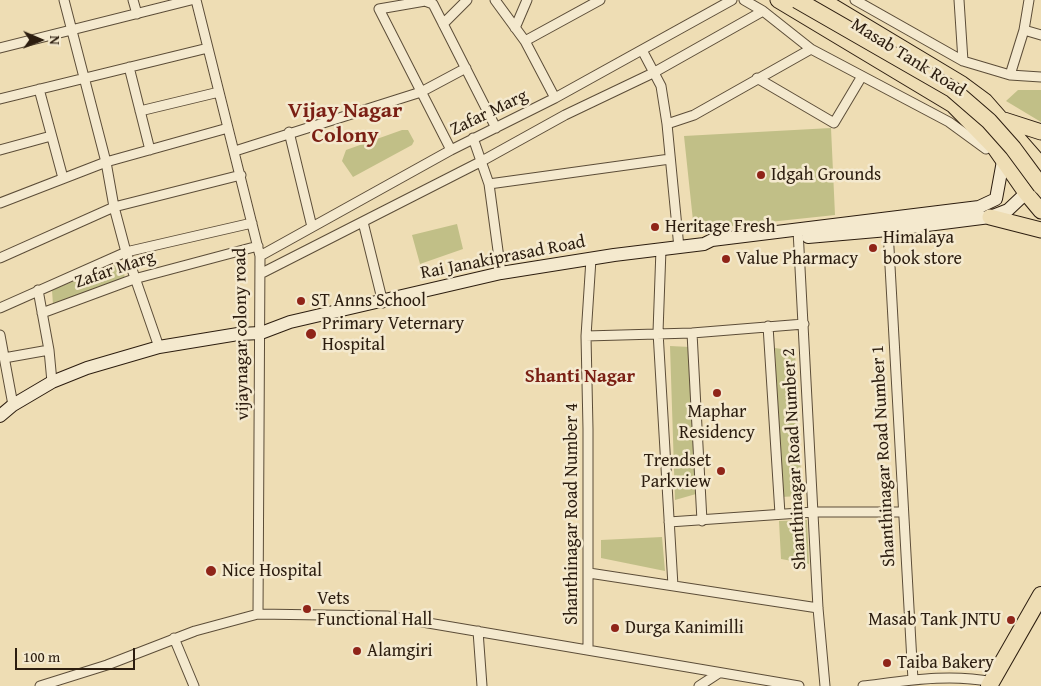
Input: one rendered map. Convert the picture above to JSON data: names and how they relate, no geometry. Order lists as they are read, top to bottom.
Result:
{
  "streets": {
    "main road": ["Masab Tank Road", "Rai Janakiprasad Road"],
    "street": [
      "Zafar Marg",
      "vijaynagar colony road",
      "Shanthinagar Road Number 1",
      "Shanthinagar Road Number 2",
      "Shanthinagar Road Number 4"
    ]
  },
  "crossings": [
    ["Zafar Marg", "vijaynagar colony road"],
    ["Rai Janakiprasad Road", "vijaynagar colony road"],
    ["Rai Janakiprasad Road", "Shanthinagar Road Number 2"],
    ["Rai Janakiprasad Road", "Shanthinagar Road Number 4"]
  ],
  "districts": ["Vijay Nagar Colony", "Shanti Nagar"],
  "places": [
    "Idgah Grounds",
    "Heritage Fresh",
    "Himalaya book store",
    "Value Pharmacy",
    "ST Anns School",
    "Primary Veternary Hospital",
    "Maphar Residency",
    "Trendset Parkview",
    "Nice Hospital",
    "Vets Functional Hall",
    "Masab Tank JNTU",
    "Durga Kanimilli",
    "Alamgiri",
    "Taiba Bakery"
  ],
  "scale_bar": "100 m",
  "north": "right"
}
